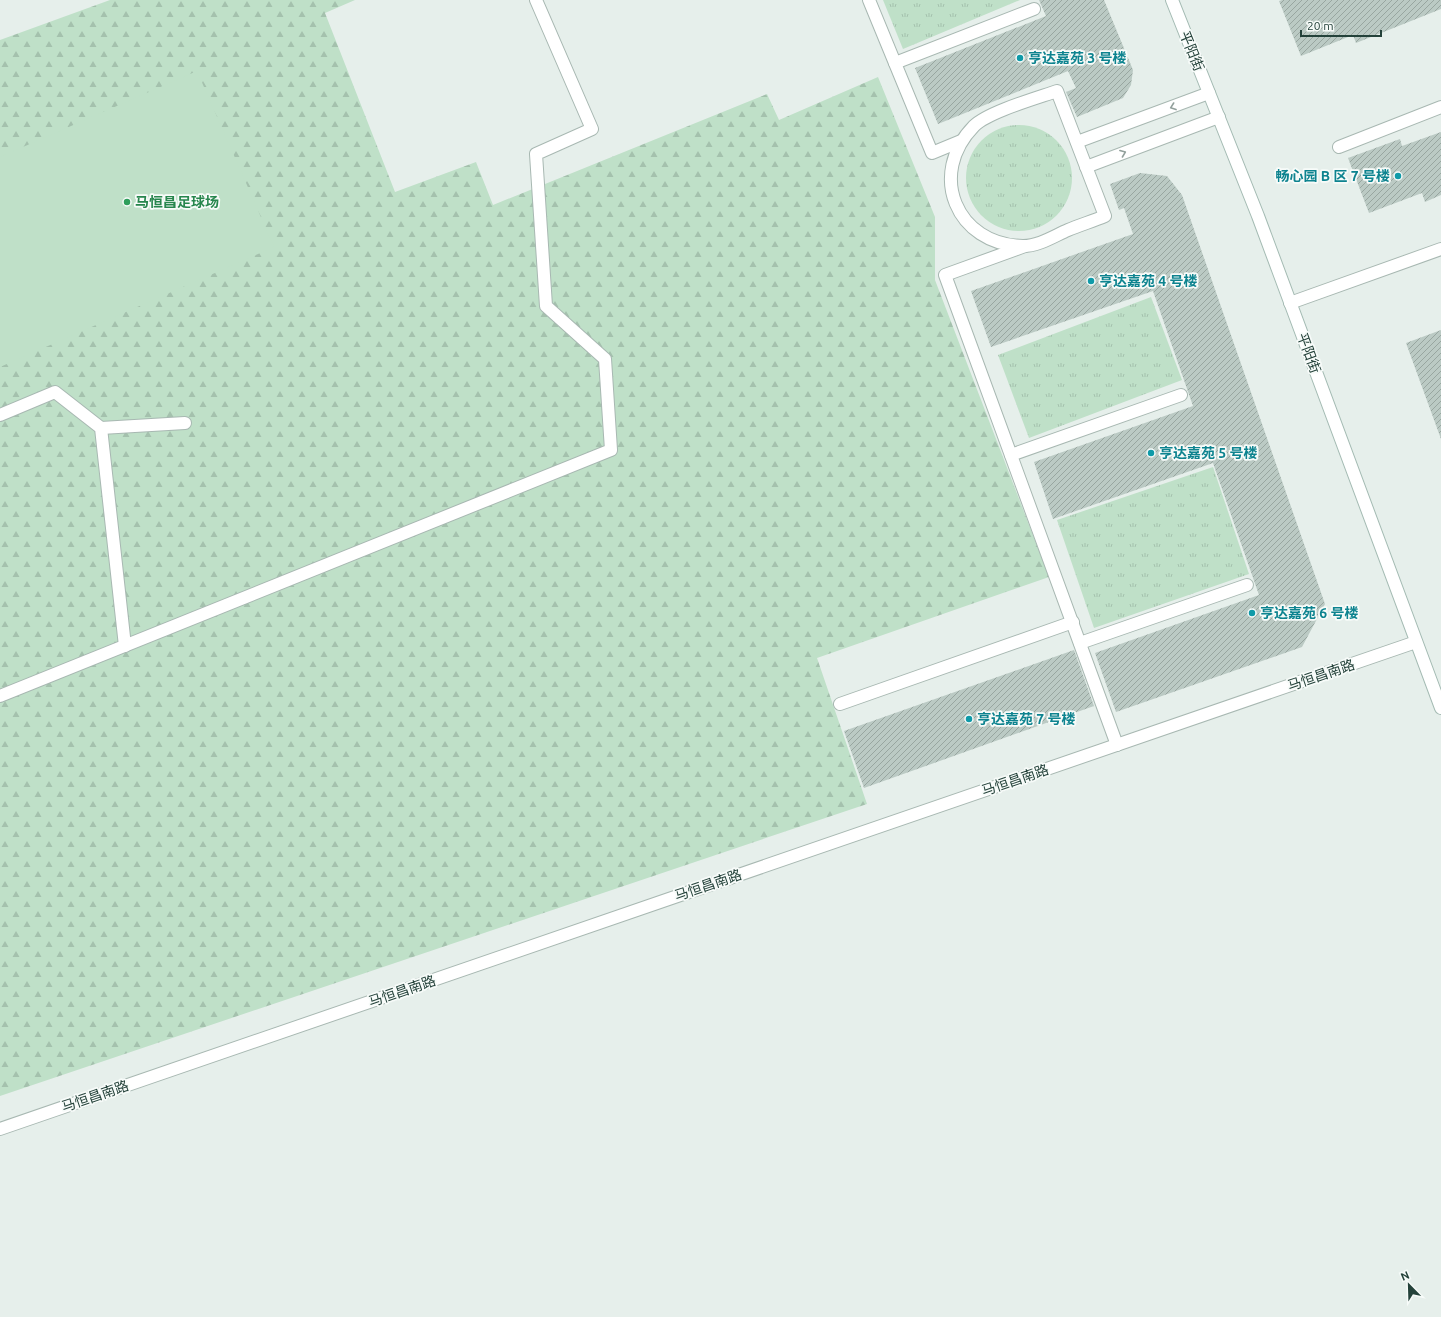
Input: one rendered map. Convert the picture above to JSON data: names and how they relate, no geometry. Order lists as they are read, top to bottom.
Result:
{
  "streets": {
    "street": ["平阳街", "马恒昌南路"]
  },
  "crossings": [
    ["平阳街", "马恒昌南路"]
  ],
  "places": [
    "亨达嘉苑 3 号楼",
    "畅心园 B 区 7 号楼",
    "马恒昌足球场",
    "亨达嘉苑 4 号楼",
    "亨达嘉苑 5 号楼",
    "亨达嘉苑 6 号楼",
    "亨达嘉苑 7 号楼"
  ],
  "scale_bar": "20 m",
  "north": "top left"
}
